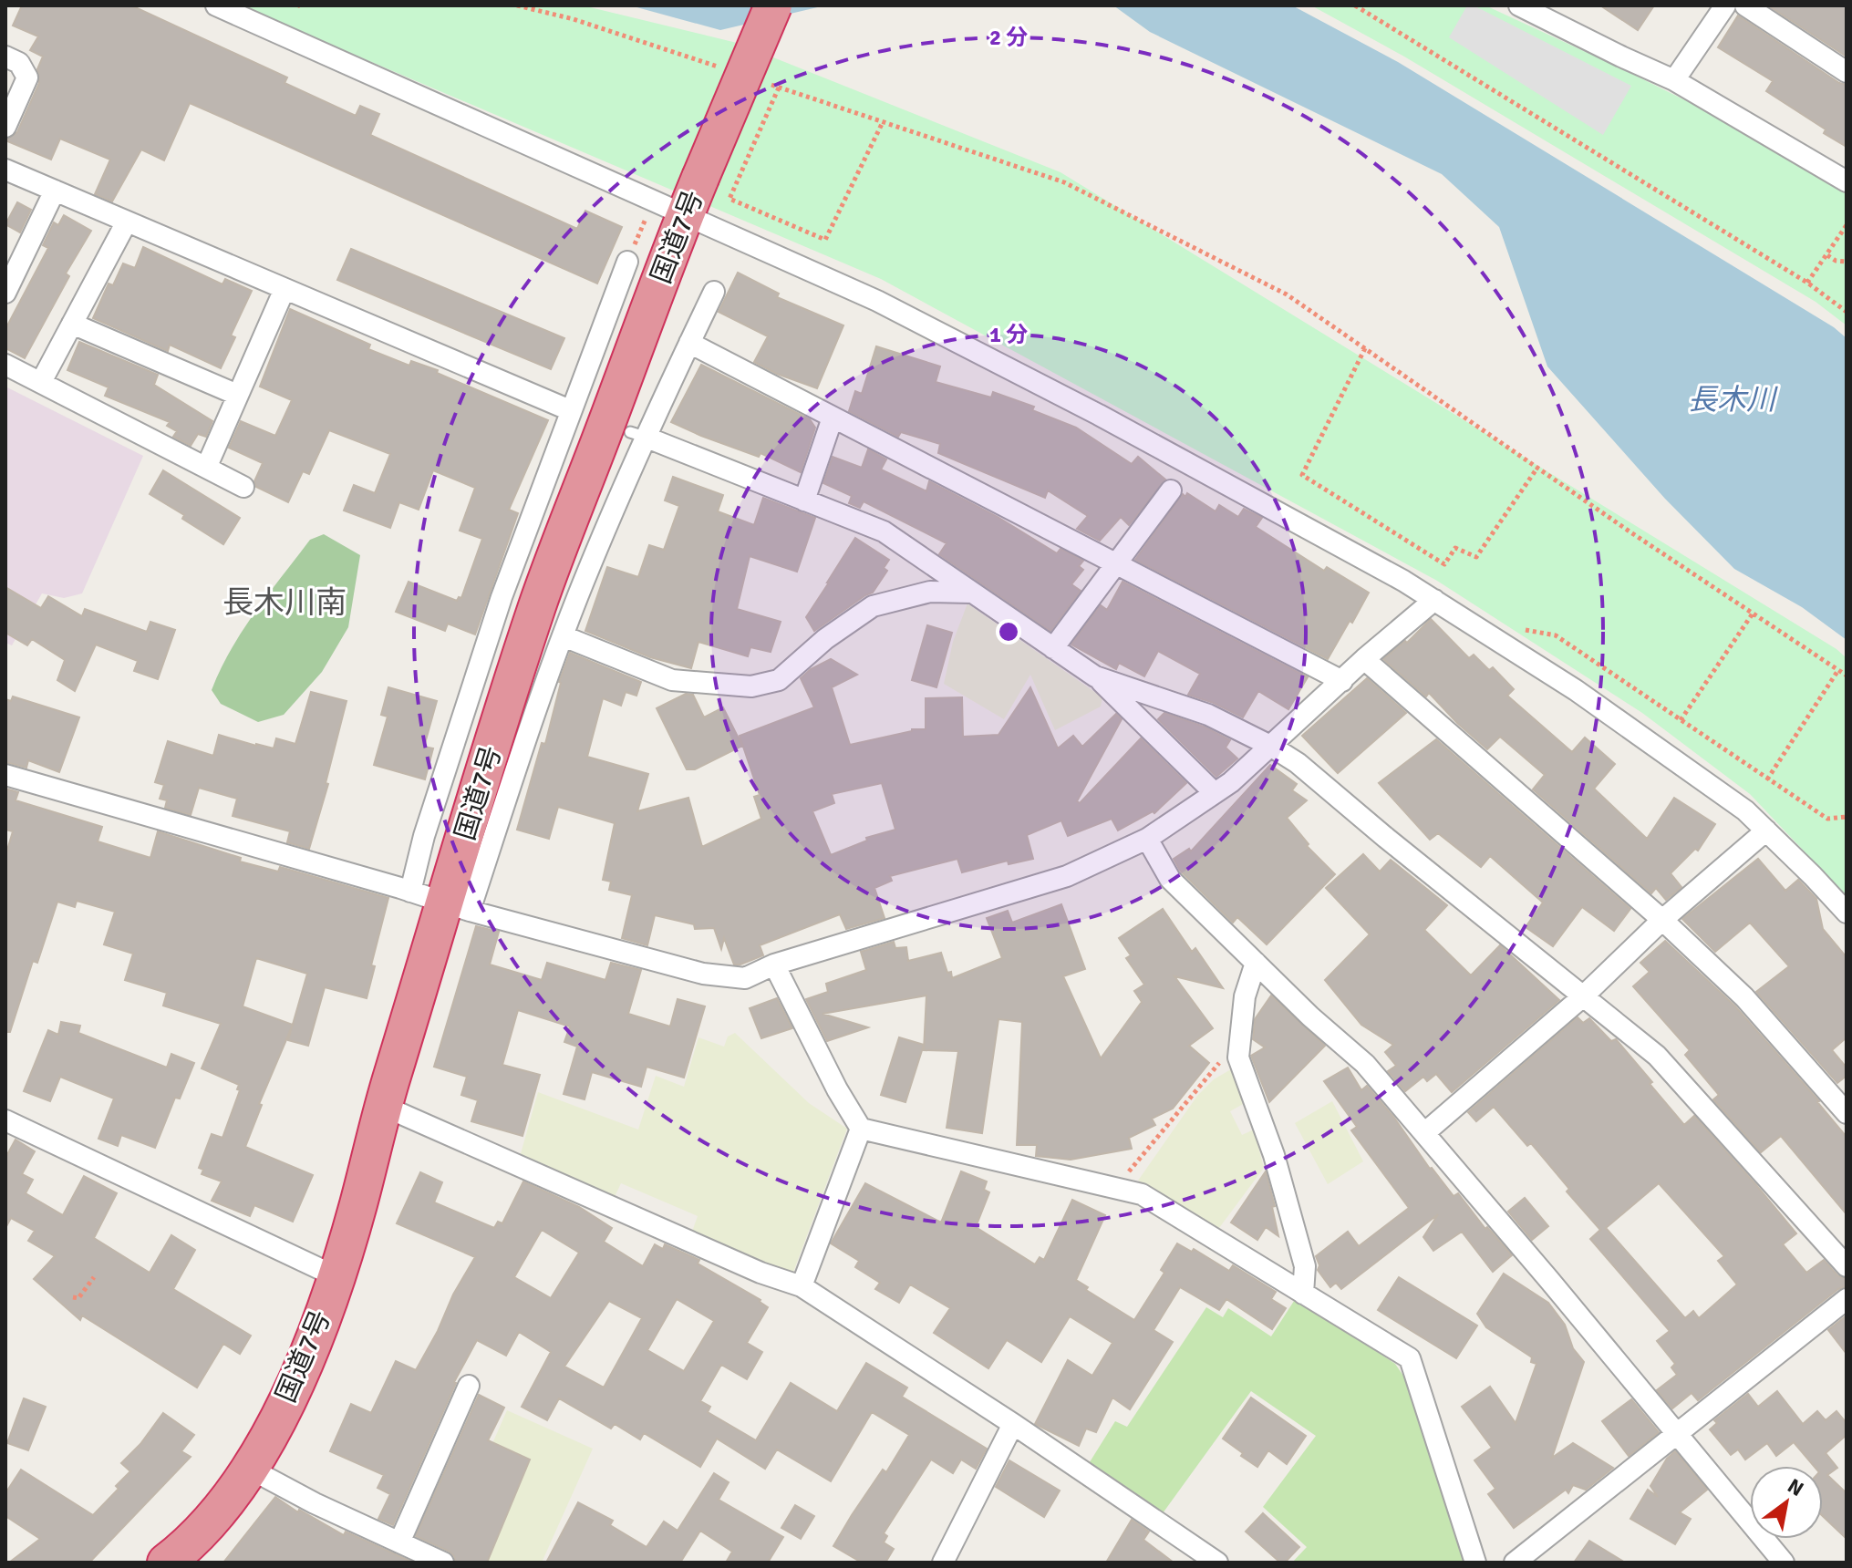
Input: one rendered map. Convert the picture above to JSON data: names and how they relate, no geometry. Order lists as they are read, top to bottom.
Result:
{
  "streets": {
    "highway": ["国道7号"]
  },
  "districts": ["長木川南"],
  "water": ["長木川"],
  "north": "top right",
  "rings": ["2 分", "1 分"]
}
